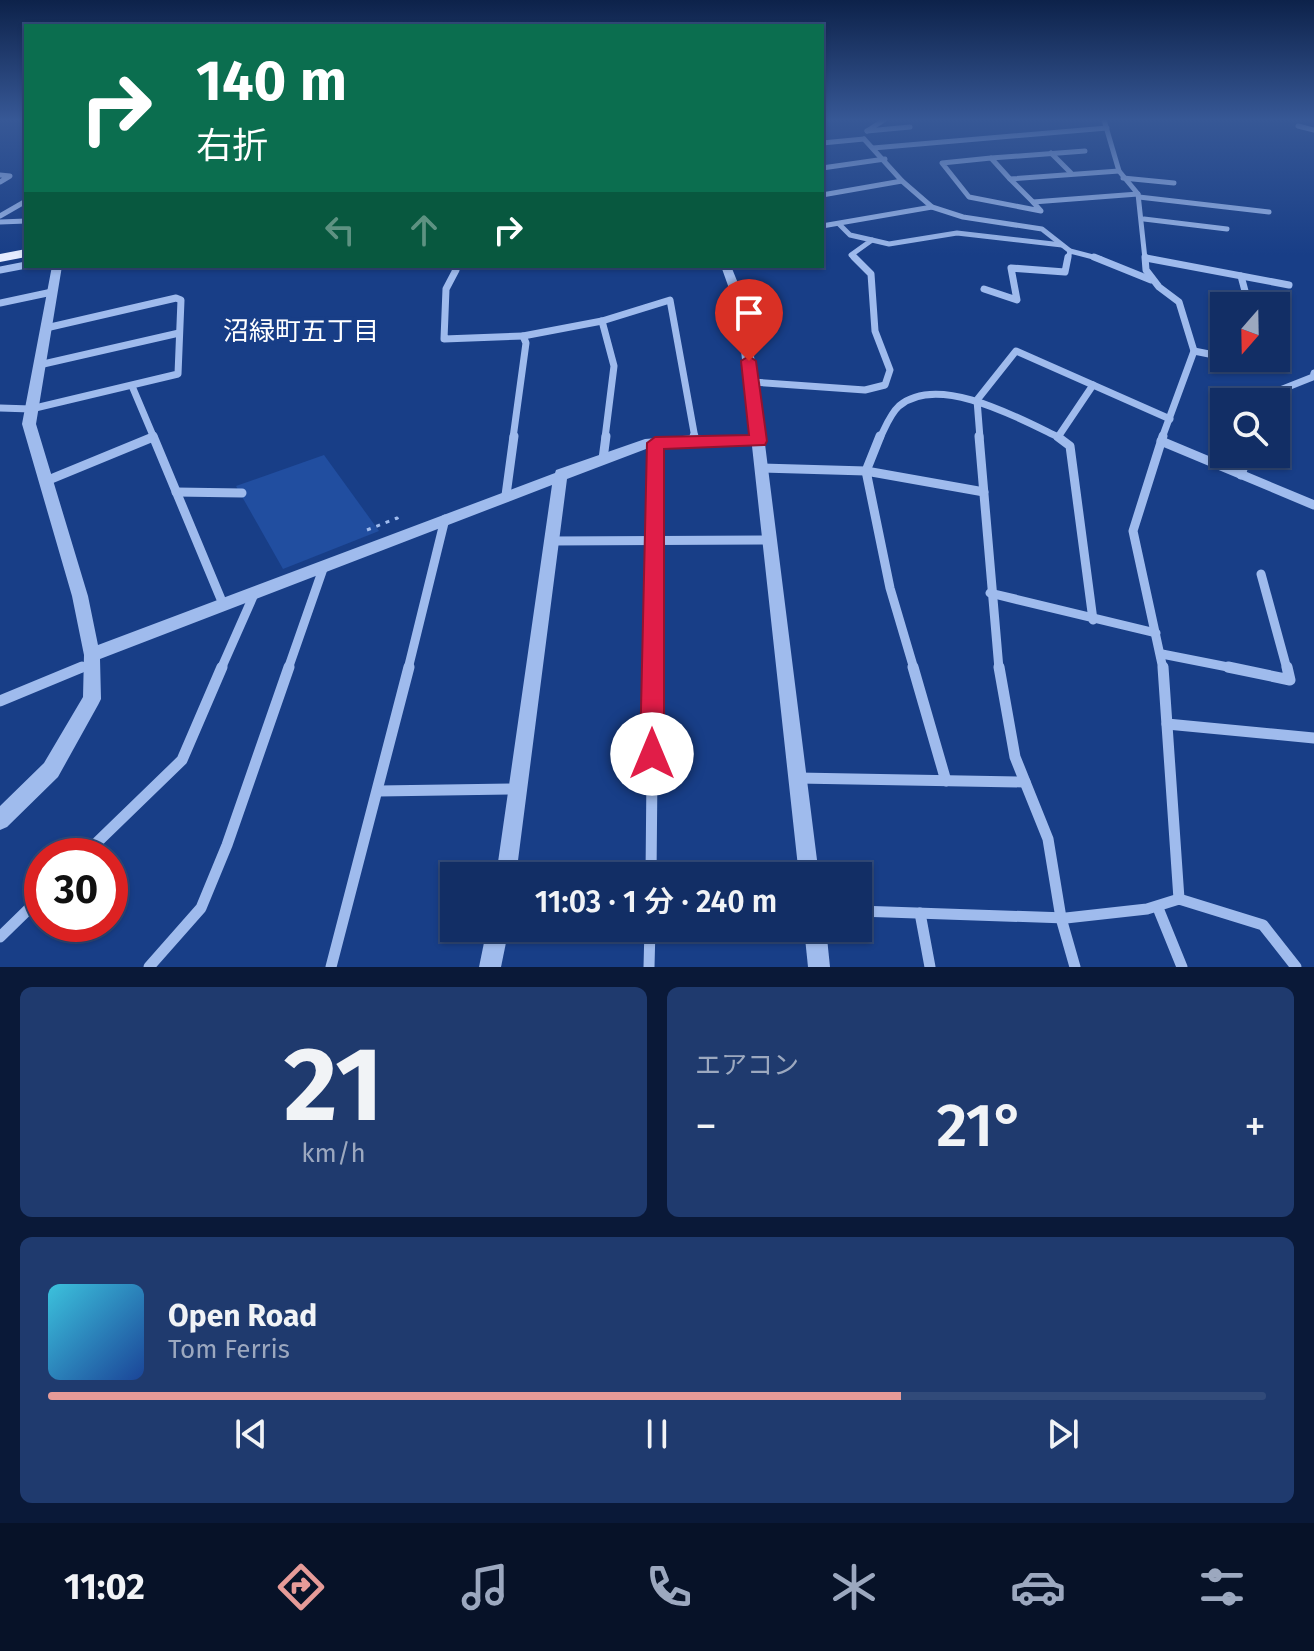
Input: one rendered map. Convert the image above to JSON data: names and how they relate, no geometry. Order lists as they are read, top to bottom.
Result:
{
  "districts": ["沼緑町五丁目"],
  "north": "bottom",
  "page": {
    "turn": ["140 m", "右折"],
    "limit": "30",
    "trip": "11:03 · 1 分 · 240 m",
    "tile": [
      ["21", "km/h"],
      "エアコン"
    ],
    "heat": ["−", "21°", "+"],
    "song": ["Open Road", "Tom Ferris"],
    "tabs": "11:02"
  }
}
